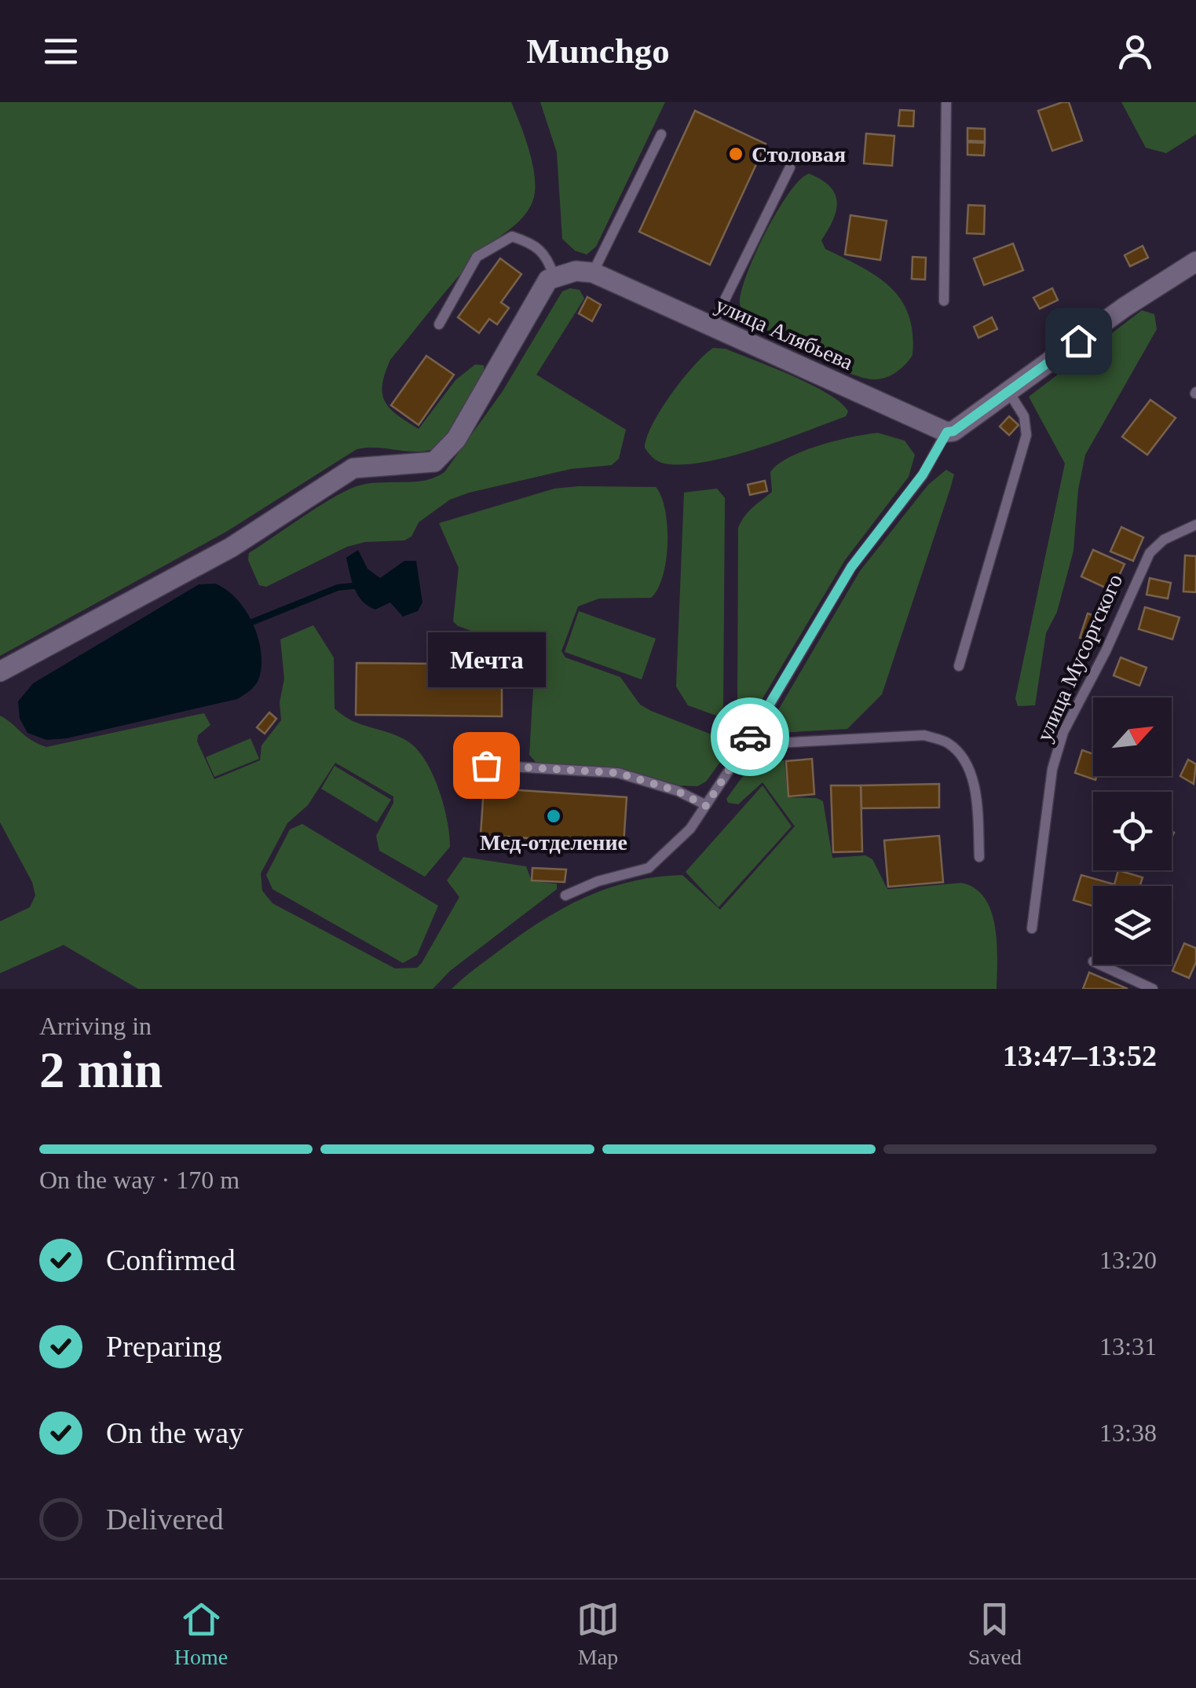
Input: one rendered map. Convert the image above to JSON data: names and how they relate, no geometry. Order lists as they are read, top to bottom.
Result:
{
  "streets": {
    "street": ["улица Алябьева"],
    "lane": ["улица Мусоргского"]
  },
  "places": ["Столовая", "Мечта", "Мед-отделение"],
  "north": "top right",
  "page": {
    "header": "Munchgo",
    "bubble": "Мечта",
    "heading": ["2 min", "Arriving in", "13:47–13:52"],
    "bar": "On the way · 170 m",
    "list": [
      ["Confirmed", "13:20"],
      ["Preparing", "13:31"],
      ["On the way", "13:38"],
      "Delivered"
    ],
    "tabs": ["Home", "Map", "Saved"]
  }
}
